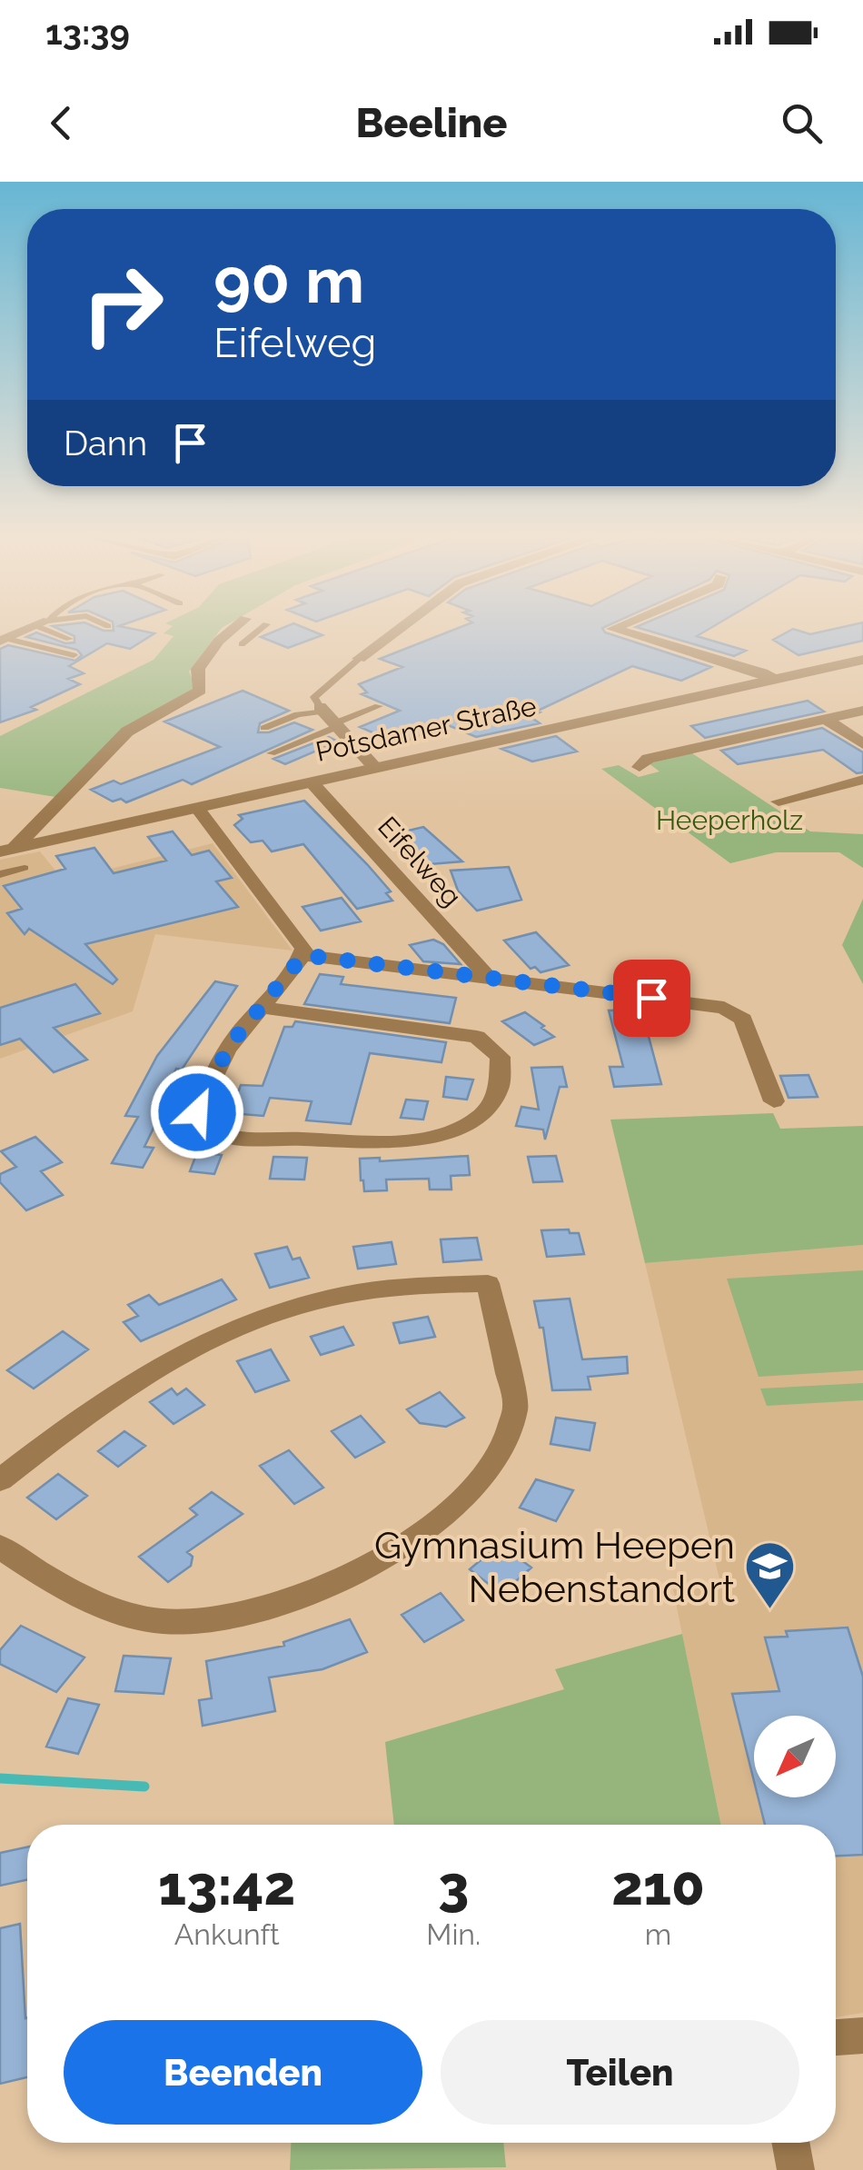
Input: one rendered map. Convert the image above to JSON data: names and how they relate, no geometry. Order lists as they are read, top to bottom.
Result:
{
  "streets": {
    "street": ["Potsdamer Straße", "Eifelweg"]
  },
  "crossings": [
    ["Potsdamer Straße", "Eifelweg"]
  ],
  "parks": ["Heeperholz"],
  "places": {
    "school or university": ["Gymnasium Heepen Nebenstandort"]
  },
  "north": "bottom left",
  "page": {
    "status": "13:39",
    "header": "Beeline",
    "turn": ["90 m", "Eifelweg"],
    "then": "Dann",
    "eta": [
      "13:42",
      "Ankunft",
      "3",
      "Min.",
      "210",
      "m"
    ],
    "buttons": ["Beenden", "Teilen"]
  }
}
